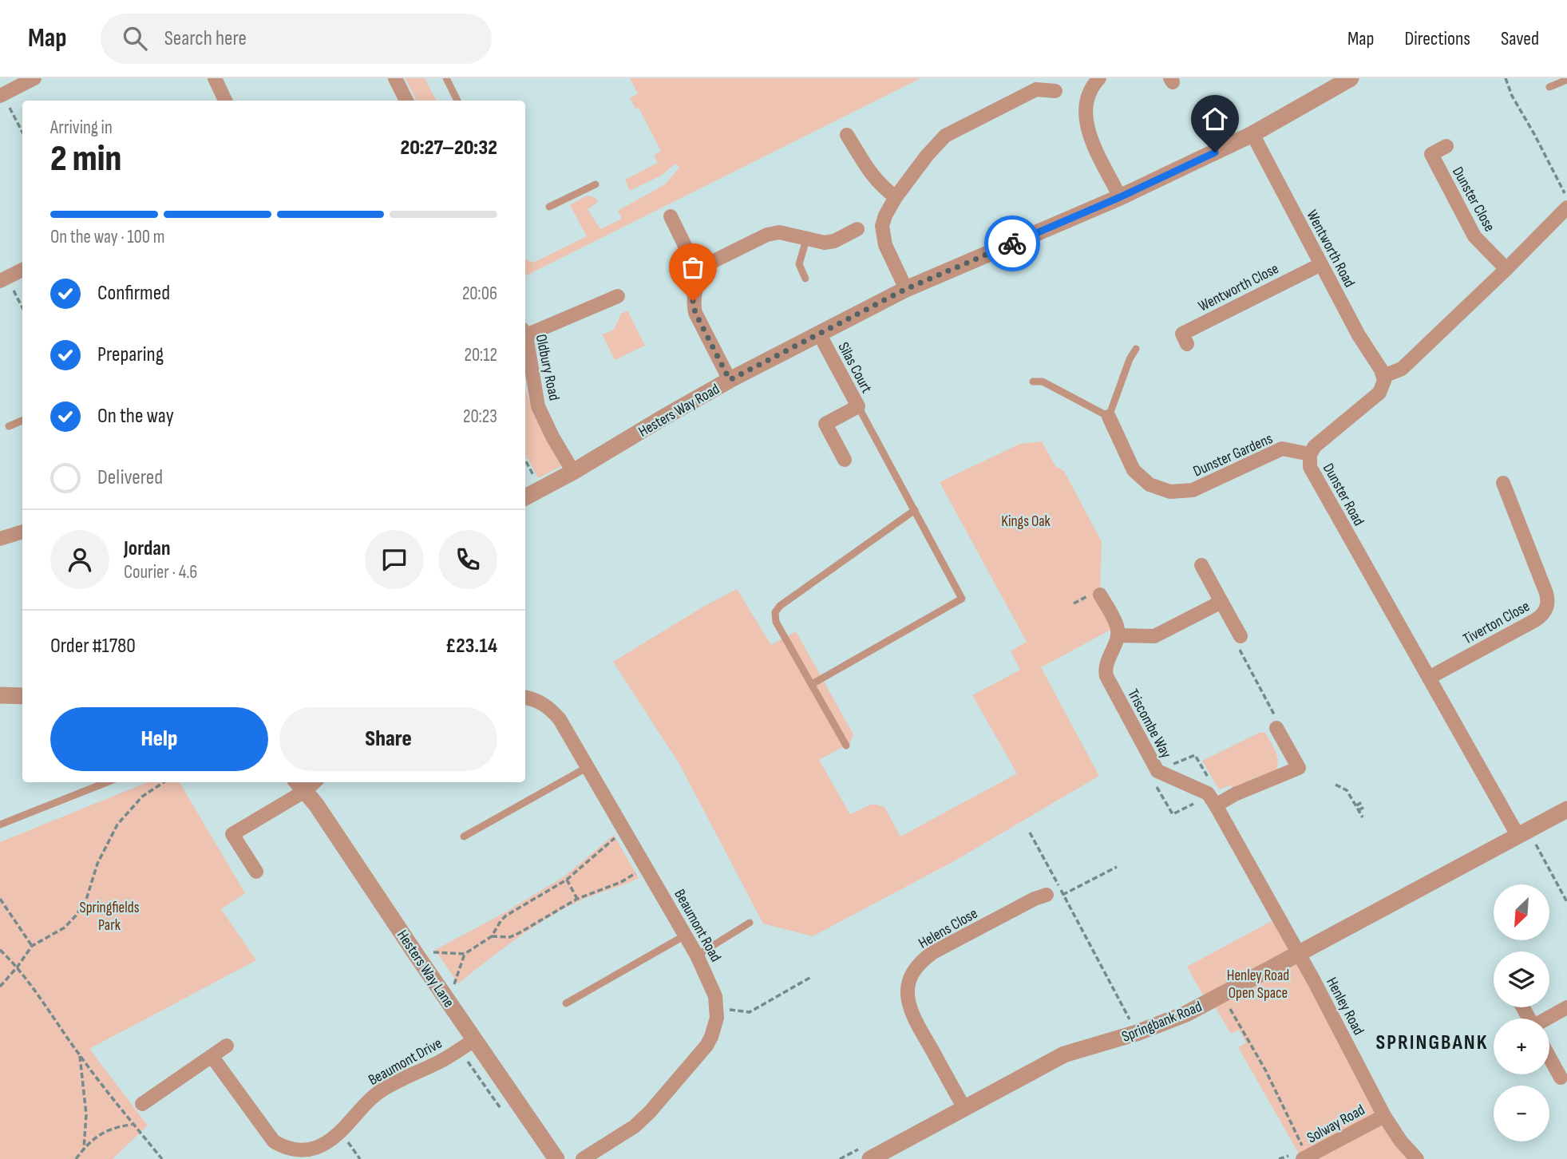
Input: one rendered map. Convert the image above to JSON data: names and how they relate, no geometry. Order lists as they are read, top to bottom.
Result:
{
  "streets": {
    "street": [
      "Dunster Close",
      "Wentworth Road",
      "Wentworth Close",
      "Oldbury Road",
      "Silas Court",
      "Hesters Way Road",
      "Dunster Gardens",
      "Dunster Road",
      "Tiverton Close",
      "Triscombe Way",
      "Beaumont Road",
      "Helens Close",
      "Hesters Way Lane",
      "Henley Road",
      "Springbank Road",
      "Beaumont Drive",
      "Solway Road"
    ]
  },
  "crossings": [
    ["Wentworth Road", "Wentworth Close"],
    ["Wentworth Road", "Hesters Way Road"],
    ["Wentworth Road", "Dunster Road"],
    ["Oldbury Road", "Hesters Way Road"],
    ["Silas Court", "Hesters Way Road"],
    ["Dunster Gardens", "Dunster Road"],
    ["Dunster Road", "Tiverton Close"],
    ["Dunster Road", "Springbank Road"],
    ["Triscombe Way", "Henley Road"],
    ["Triscombe Way", "Springbank Road"],
    ["Helens Close", "Springbank Road"],
    ["Hesters Way Lane", "Beaumont Drive"],
    ["Henley Road", "Springbank Road"],
    ["Henley Road", "Solway Road"]
  ],
  "districts": ["SPRINGBANK"],
  "parks": ["Kings Oak", "Springfields Park", "Henley Road Open Space"],
  "north": "bottom left",
  "page": {
    "header": "Map",
    "search": "Search here",
    "nav": ["Map", "Directions", "Saved"],
    "heading": ["2 min", "Arriving in", "20:27–20:32"],
    "panel": [
      "Jordan",
      "Courier · 4.6",
      "Order #1780",
      "£23.14"
    ],
    "bar": "On the way · 100 m",
    "list": [
      ["Confirmed", "20:06"],
      ["Preparing", "20:12"],
      ["On the way", "20:23"],
      "Delivered"
    ],
    "buttons": ["Help", "Share"],
    "map_buttons": ["+", "−"]
  }
}
